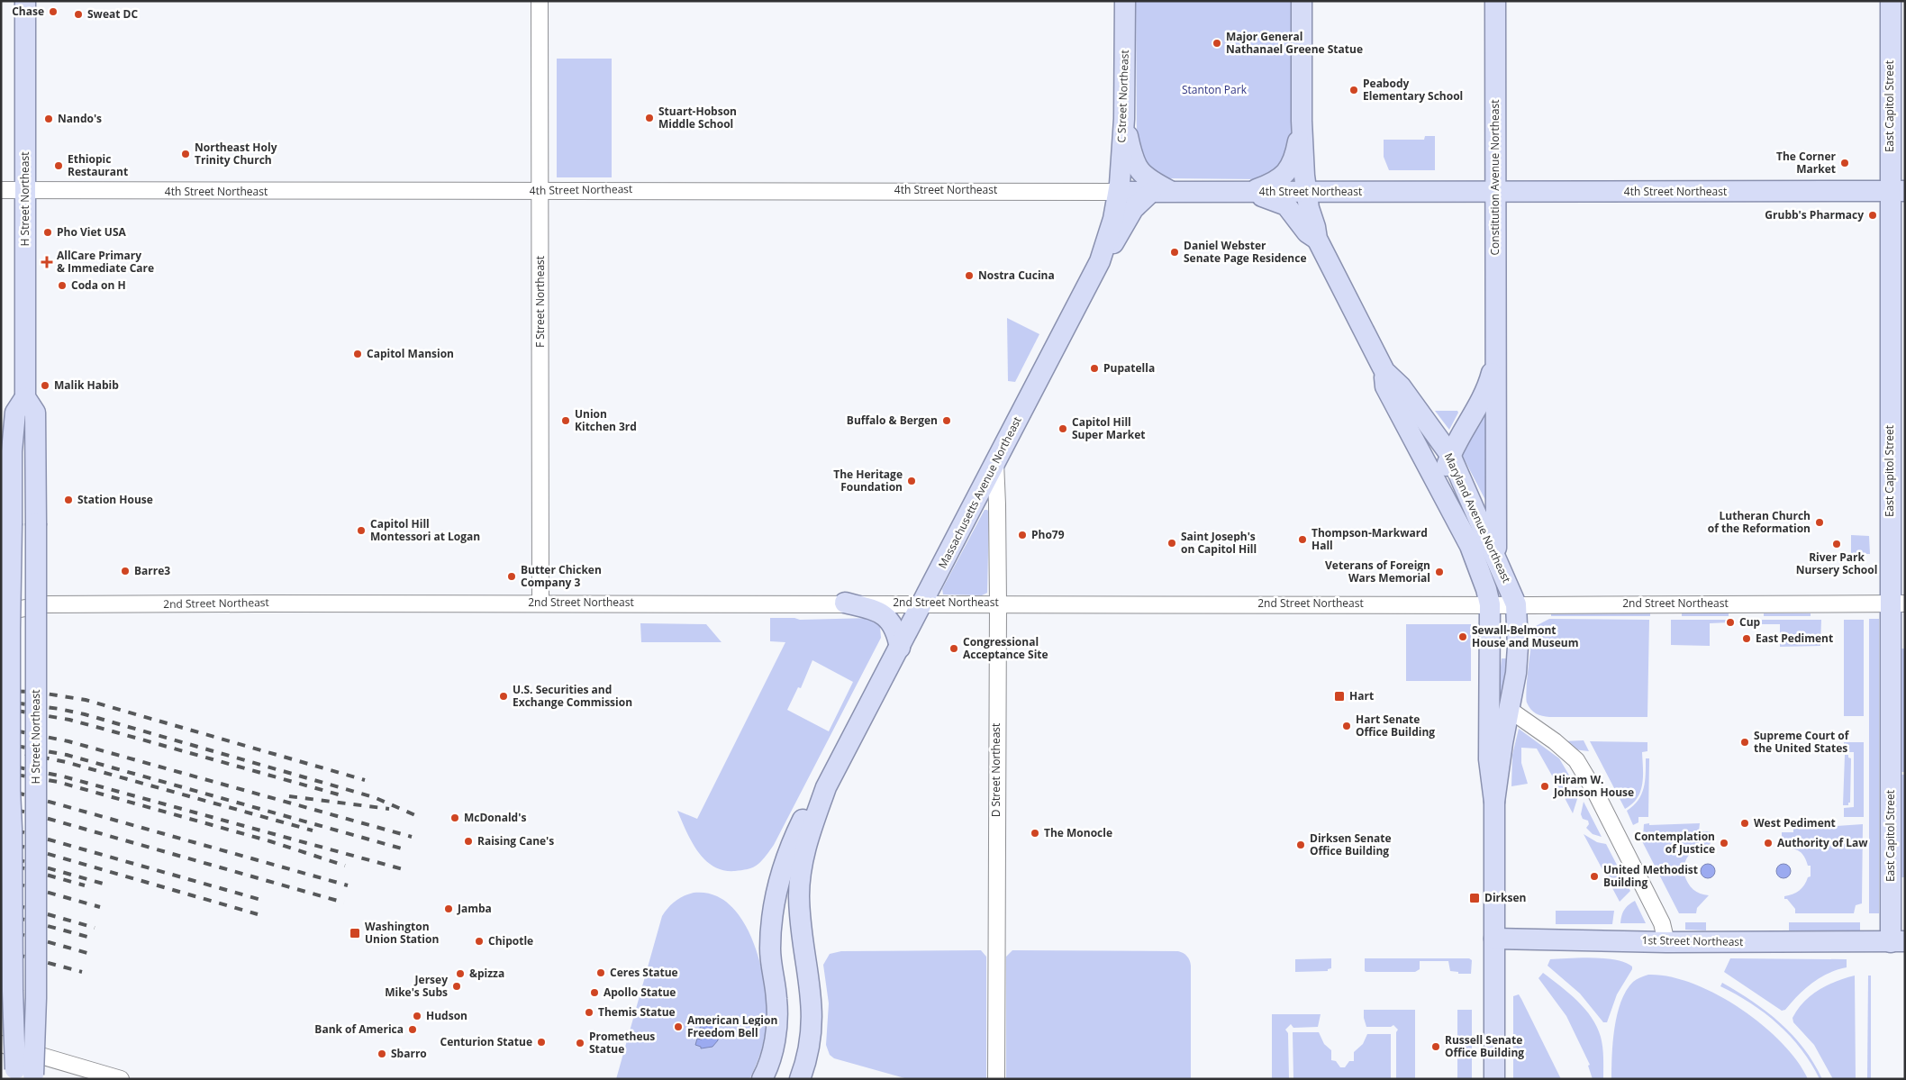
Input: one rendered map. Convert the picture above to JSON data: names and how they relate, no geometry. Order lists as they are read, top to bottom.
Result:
{
  "streets": {
    "main road": [
      "C Street Northeast",
      "East Capitol Street",
      "Constitution Avenue Northeast",
      "4th Street Northeast",
      "H Street Northeast",
      "Massachusetts Avenue Northeast",
      "Maryland Avenue Northeast",
      "1st Street Northeast"
    ],
    "street": ["F Street Northeast", "2nd Street Northeast", "D Street Northeast"]
  },
  "crossings": [
    ["C Street Northeast", "4th Street Northeast"],
    ["C Street Northeast", "Massachusetts Avenue Northeast"],
    ["East Capitol Street", "4th Street Northeast"],
    ["East Capitol Street", "2nd Street Northeast"],
    ["East Capitol Street", "1st Street Northeast"],
    ["Constitution Avenue Northeast", "4th Street Northeast"],
    ["Constitution Avenue Northeast", "Maryland Avenue Northeast"],
    ["4th Street Northeast", "H Street Northeast"],
    ["4th Street Northeast", "F Street Northeast"],
    ["4th Street Northeast", "Massachusetts Avenue Northeast"],
    ["4th Street Northeast", "Maryland Avenue Northeast"],
    ["F Street Northeast", "2nd Street Northeast"],
    ["Massachusetts Avenue Northeast", "2nd Street Northeast"],
    ["Massachusetts Avenue Northeast", "D Street Northeast"],
    ["Maryland Avenue Northeast", "2nd Street Northeast"],
    ["2nd Street Northeast", "D Street Northeast"]
  ],
  "parks": ["Stanton Park"],
  "places": {
    "other": [
      "Chase",
      "Sweat DC",
      "Major General Nathanael Greene Statue",
      "Peabody Elementary School",
      "Stuart-Hobson Middle School",
      "Nando's",
      "Northeast Holy Trinity Church",
      "The Corner Market",
      "Ethiopic Restaurant",
      "Grubb's Pharmacy",
      "Pho Viet USA",
      "Daniel Webster Senate Page Residence",
      "Nostra Cucina",
      "Coda on H",
      "Capitol Mansion",
      "Pupatella",
      "Malik Habib",
      "Union Kitchen 3rd",
      "Buffalo & Bergen",
      "Capitol Hill Super Market",
      "The Heritage Foundation",
      "Station House",
      "Lutheran Church of the Reformation",
      "Capitol Hill Montessori at Logan",
      "Pho79",
      "Thompson-Markward Hall",
      "Saint Joseph's on Capitol Hill",
      "River Park Nursery School",
      "Barre3",
      "Veterans of Foreign Wars Memorial",
      "Butter Chicken Company 3",
      "Cup",
      "Sewall-Belmont House and Museum",
      "East Pediment",
      "Congressional Acceptance Site",
      "U.S. Securities and Exchange Commission",
      "Hart Senate Office Building",
      "Supreme Court of the United States",
      "Hiram W. Johnson House",
      "McDonald's",
      "West Pediment",
      "The Monocle",
      "Raising Cane's",
      "Contemplation of Justice",
      "Authority of Law",
      "Dirksen Senate Office Building",
      "United Methodist Building",
      "Jamba",
      "Chipotle",
      "Ceres Statue",
      "&pizza",
      "Jersey Mike's Subs",
      "Apollo Statue",
      "Themis Statue",
      "Hudson",
      "American Legion Freedom Bell",
      "Bank of America",
      "Centurion Statue",
      "Prometheus Statue",
      "Russell Senate Office Building",
      "Sbarro"
    ],
    "health": ["AllCare Primary & Immediate Care"],
    "transit": ["Hart", "Dirksen", "Washington Union Station"]
  }
}
